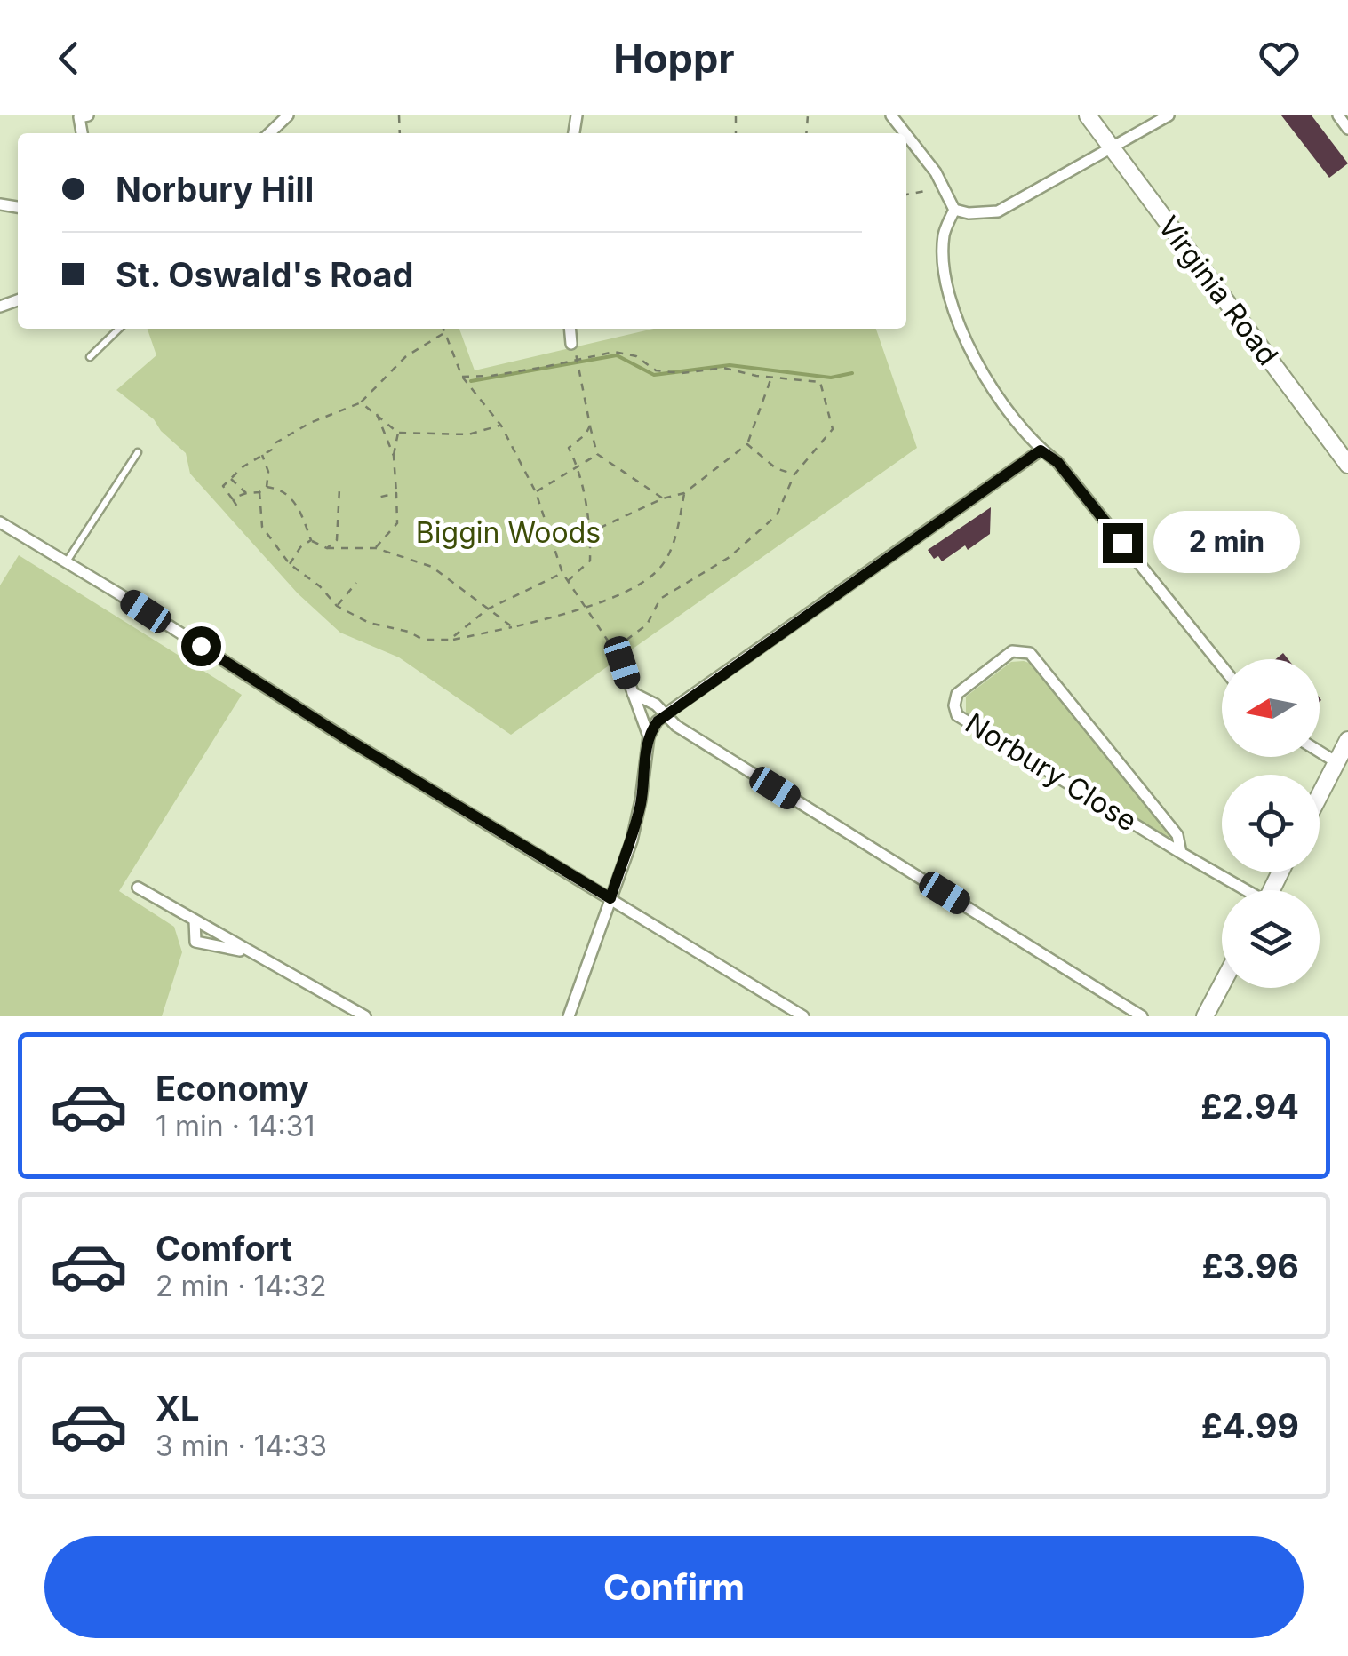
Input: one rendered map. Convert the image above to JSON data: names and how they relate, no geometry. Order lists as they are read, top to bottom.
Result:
{
  "streets": {
    "street": ["Virginia Road", "Norbury Close"]
  },
  "parks": ["Biggin Woods"],
  "north": "left",
  "page": {
    "header": "Hoppr",
    "banner": ["Norbury Hill", "St. Oswald's Road"],
    "bubble": "2 min",
    "list": [
      {
        "name": "Economy",
        "note": "1 min · 14:31",
        "value": "£2.94"
      },
      {
        "name": "Comfort",
        "note": "2 min · 14:32",
        "value": "£3.96"
      },
      {
        "name": "XL",
        "note": "3 min · 14:33",
        "value": "£4.99"
      }
    ],
    "buttons": "Confirm"
  }
}
